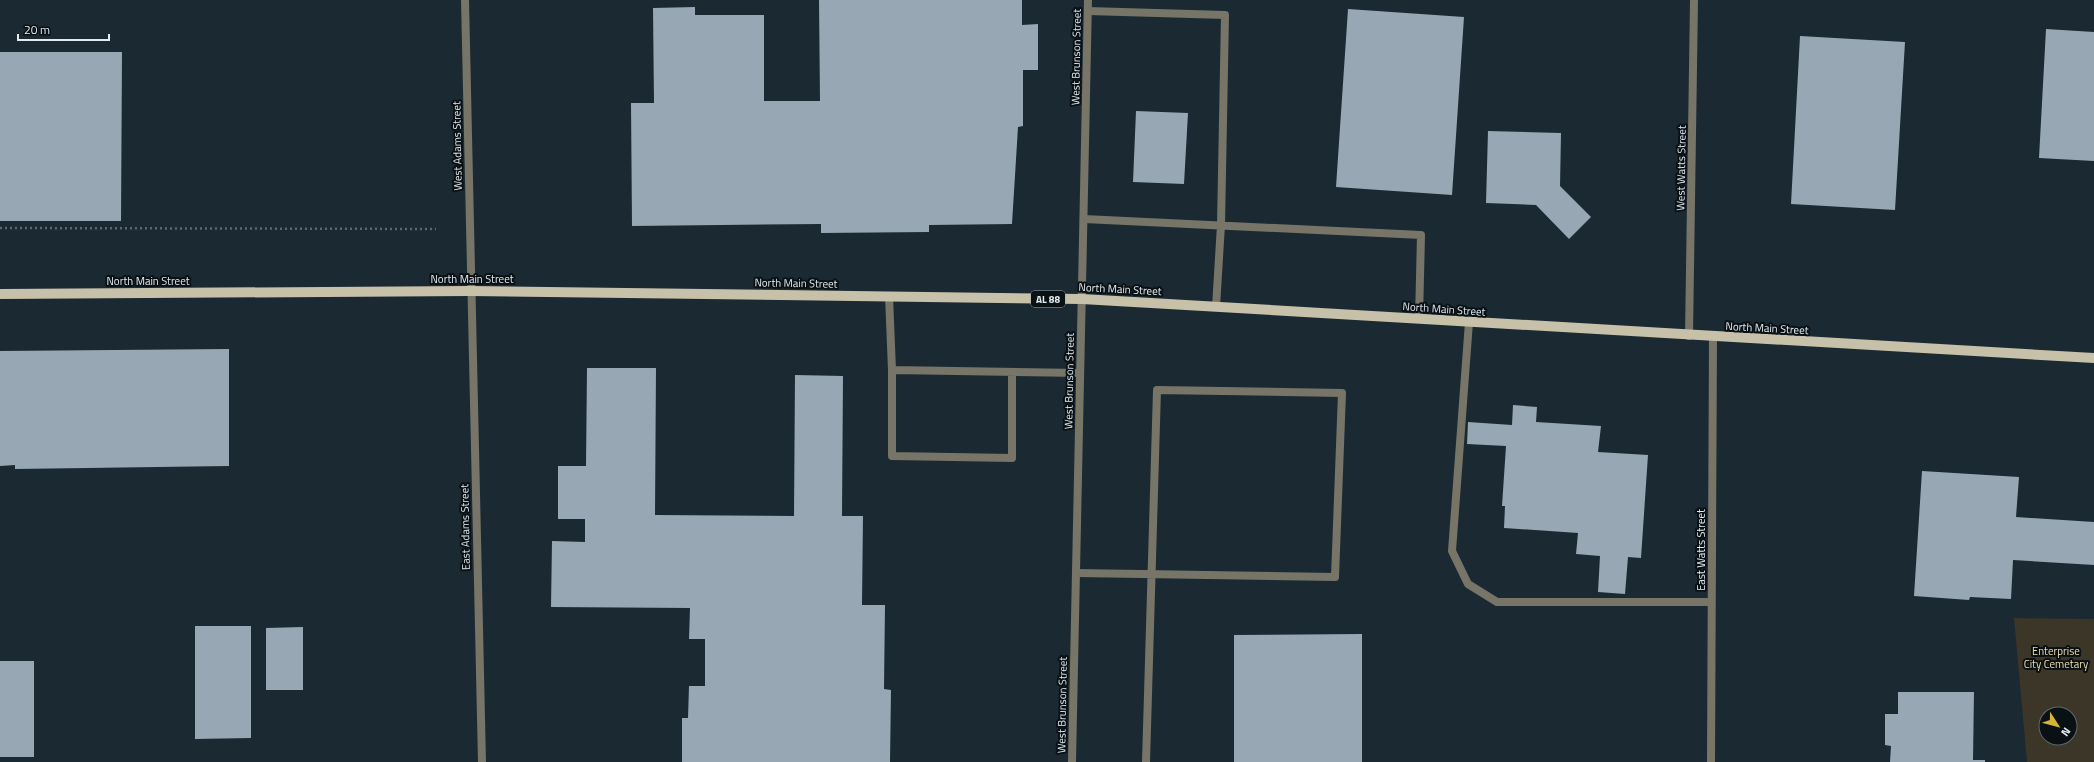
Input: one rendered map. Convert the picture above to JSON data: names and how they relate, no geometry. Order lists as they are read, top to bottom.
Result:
{
  "streets": {
    "main road": ["North Main Street", "AL 88"],
    "street": [
      "West Brunson Street",
      "West Adams Street",
      "West Watts Street",
      "East Adams Street",
      "East Watts Street"
    ]
  },
  "crossings": [
    ["West Brunson Street", "North Main Street"],
    ["West Adams Street", "North Main Street"],
    ["West Adams Street", "East Adams Street"],
    ["West Watts Street", "North Main Street"],
    ["North Main Street", "East Adams Street"],
    ["North Main Street", "East Watts Street"]
  ],
  "parks": ["Enterprise City Cemetary"],
  "scale_bar": "20 m",
  "north": "bottom right"
}
